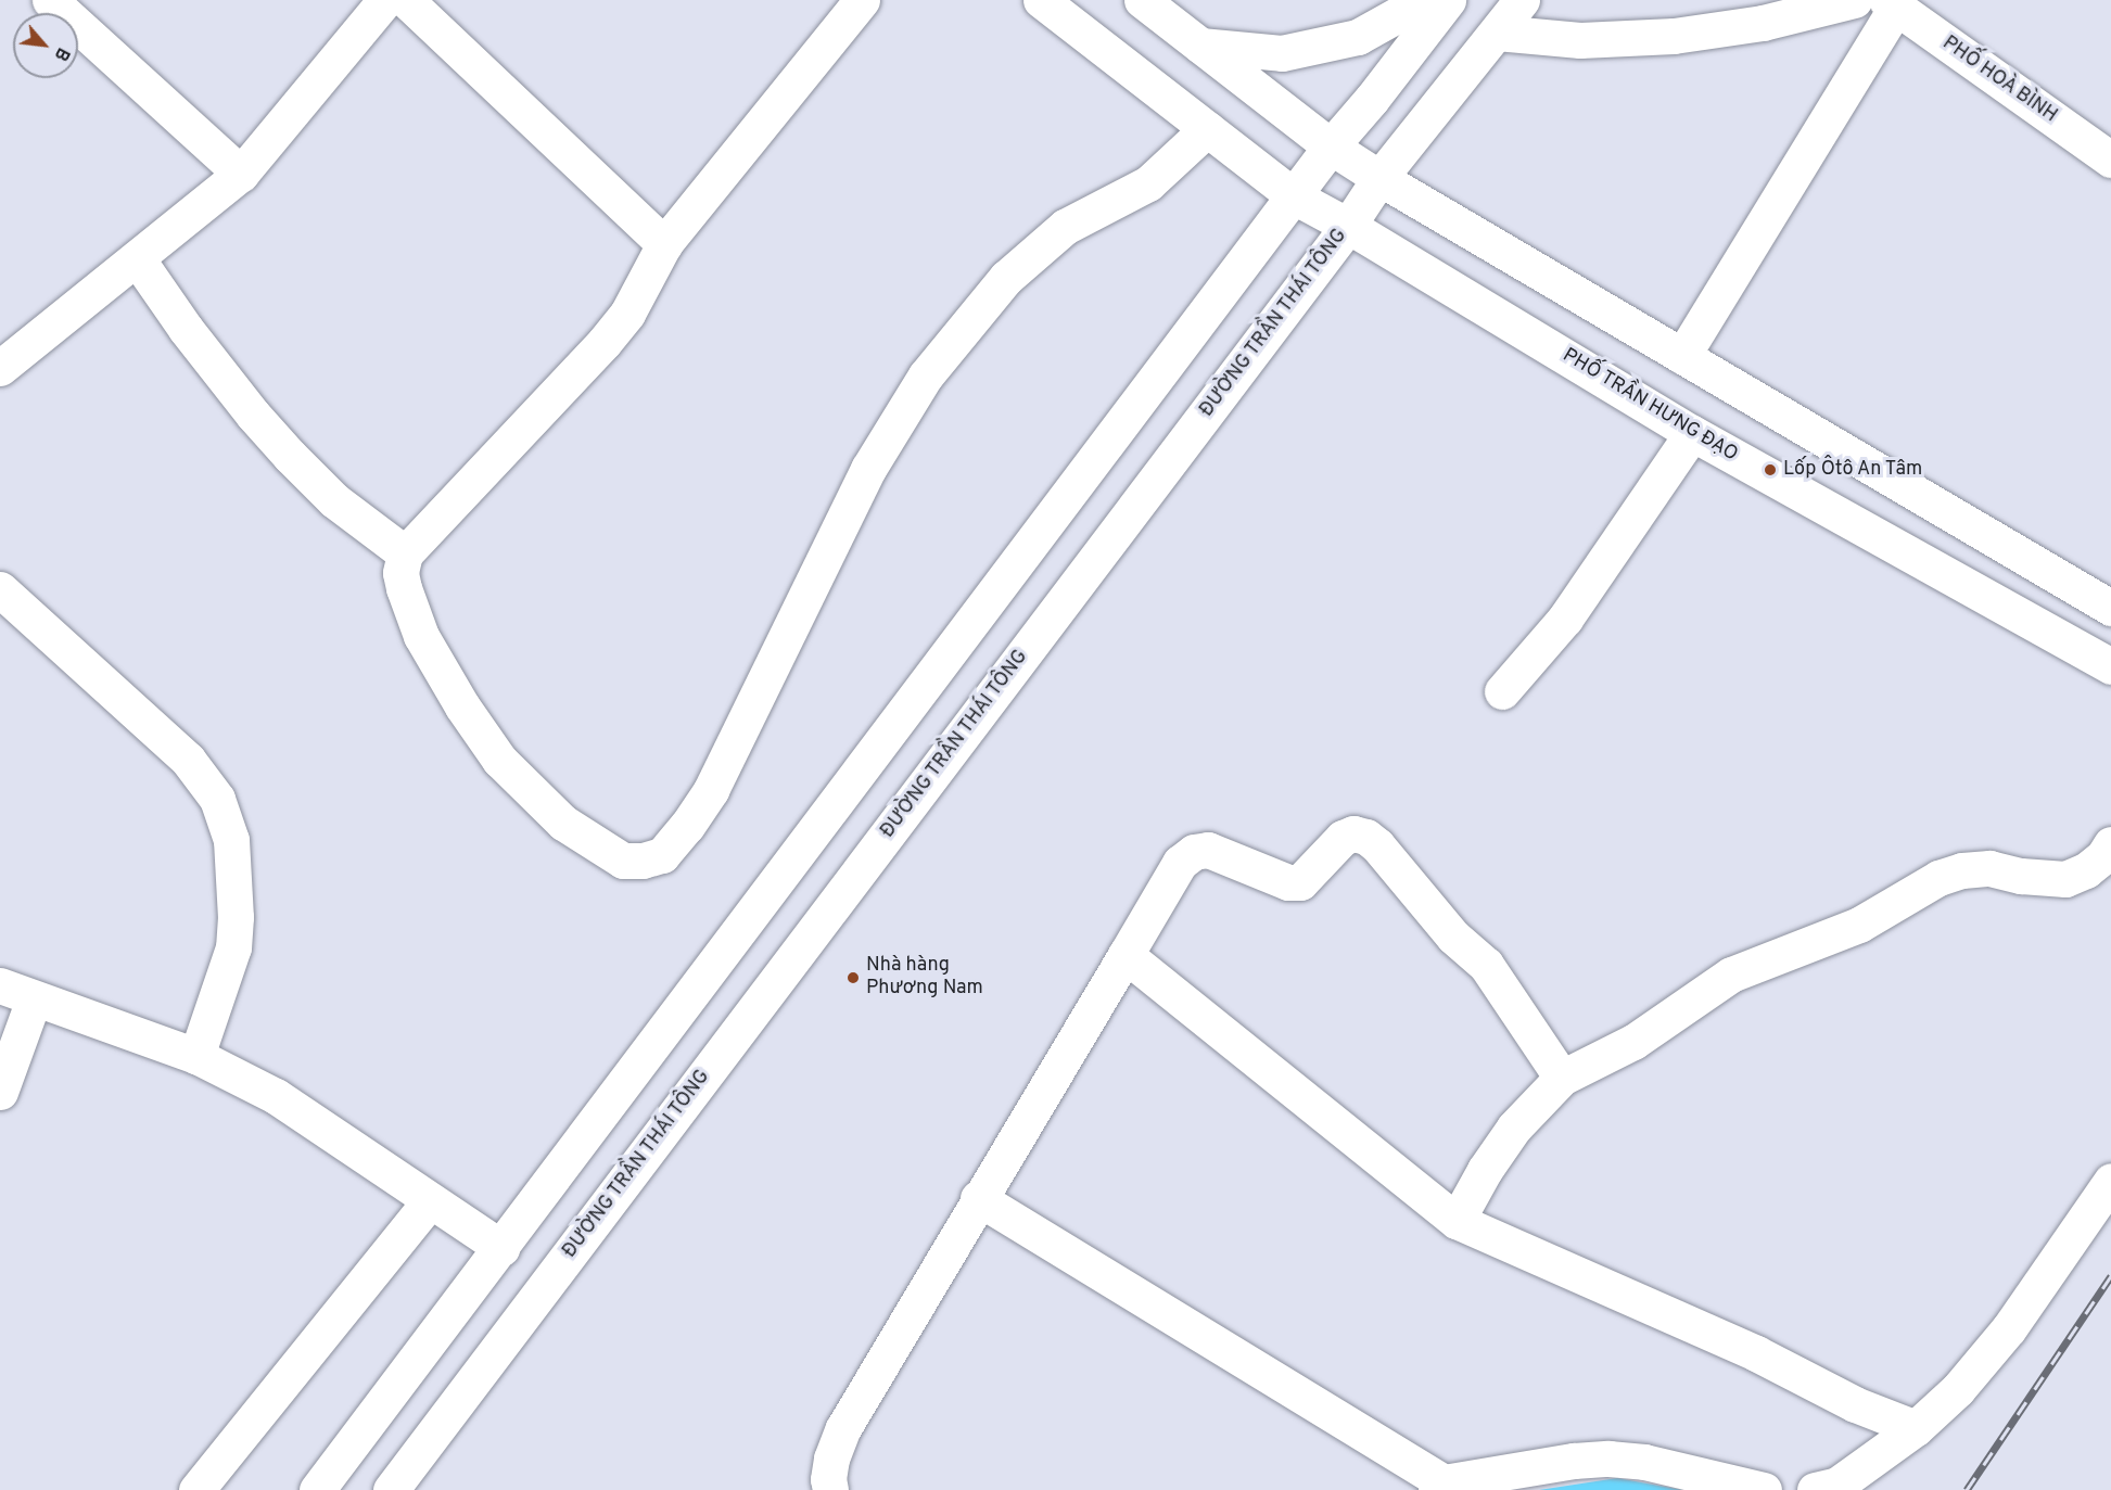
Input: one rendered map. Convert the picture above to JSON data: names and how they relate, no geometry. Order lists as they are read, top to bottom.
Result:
{
  "streets": {
    "main road": ["PHỐ HOÀ BÌNH", "ĐƯỜNG TRẦN THÁI TÔNG", "PHỐ TRẦN HƯNG ĐẠO"]
  },
  "crossings": [
    ["ĐƯỜNG TRẦN THÁI TÔNG", "PHỐ TRẦN HƯNG ĐẠO"]
  ],
  "places": ["Lốp Ôtô An Tâm", "Nhà hàng Phương Nam"],
  "north": "bottom right"
}
